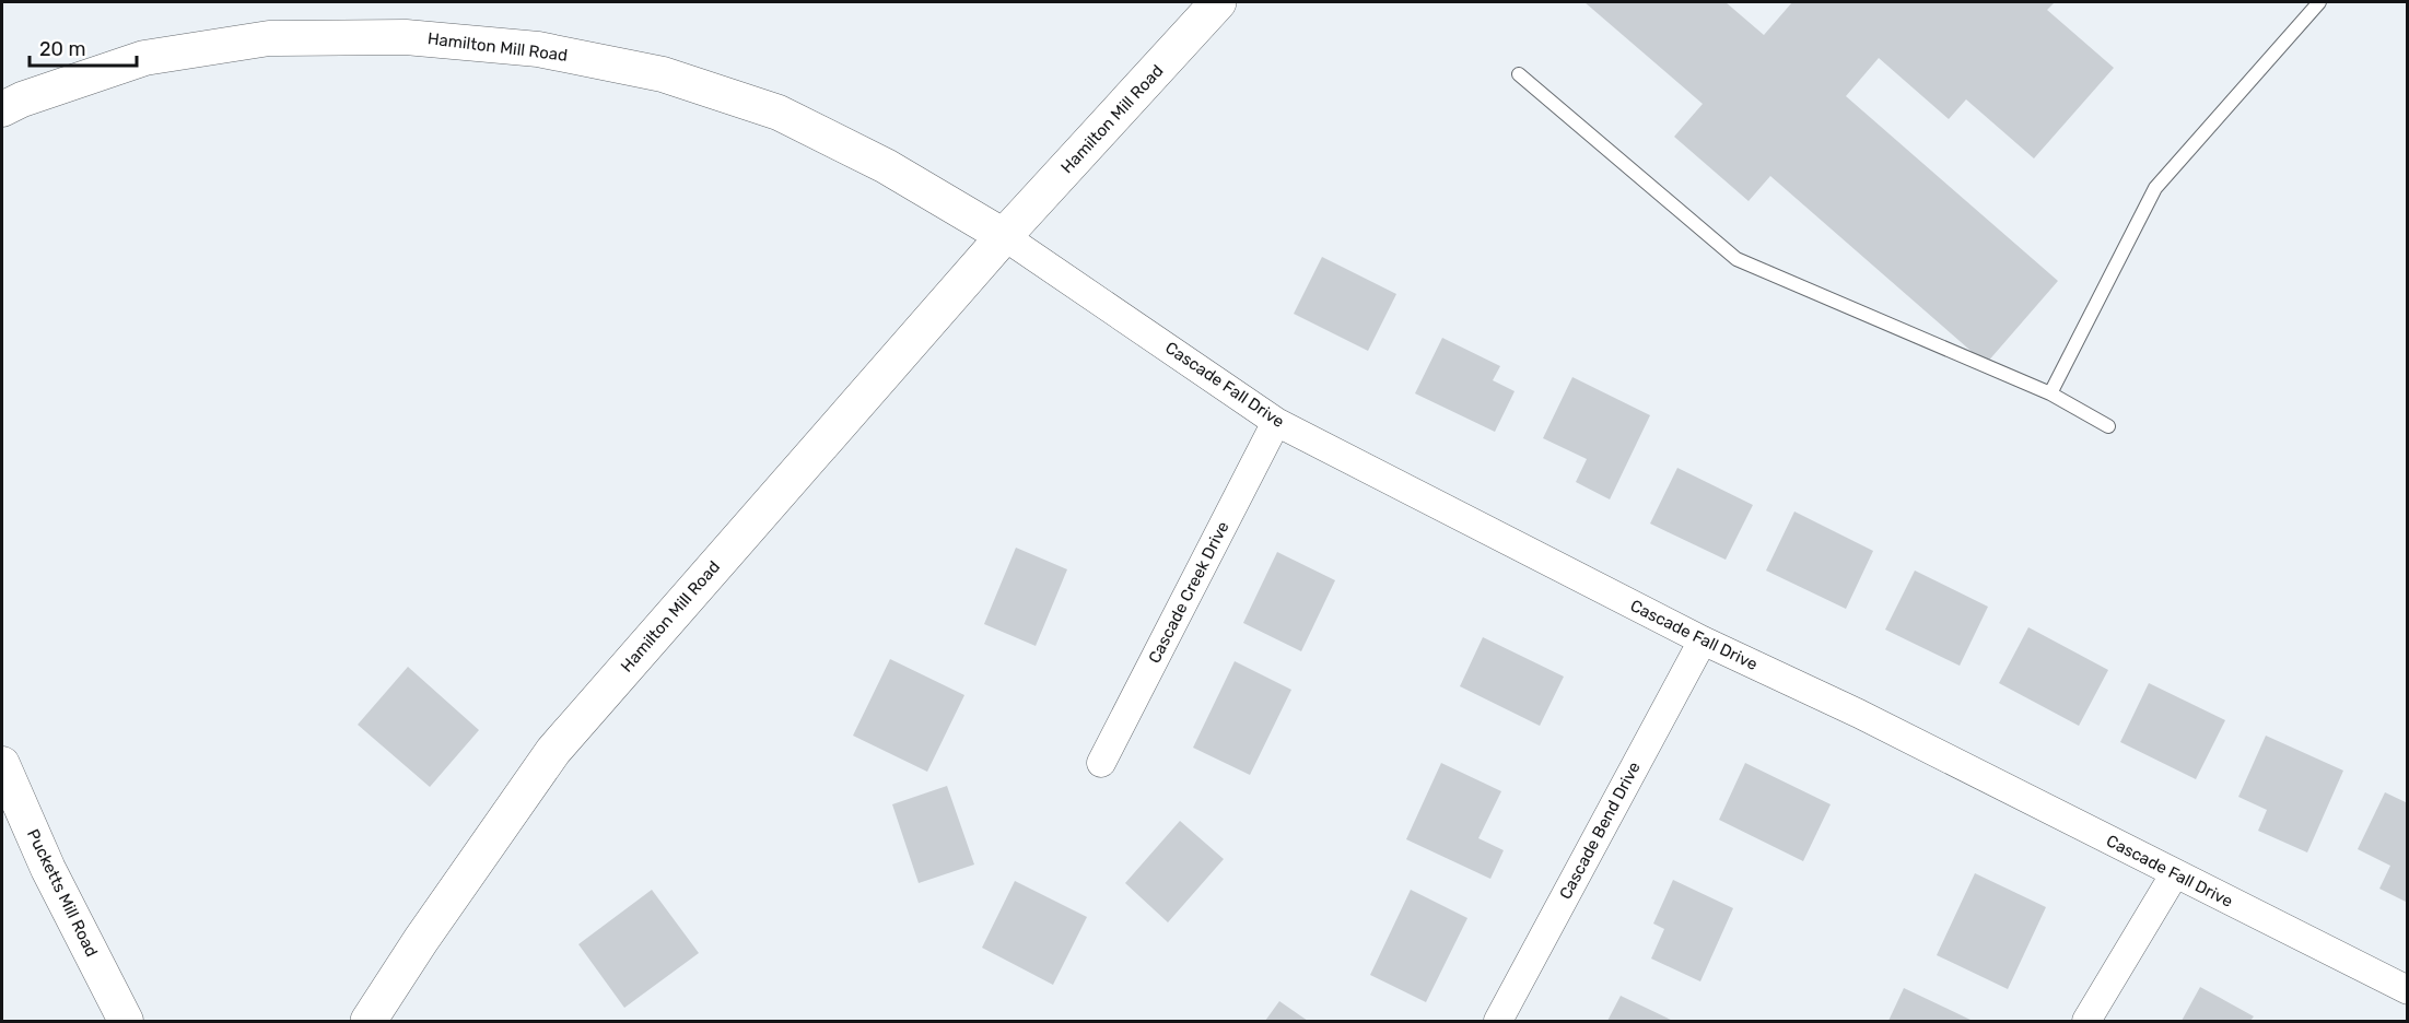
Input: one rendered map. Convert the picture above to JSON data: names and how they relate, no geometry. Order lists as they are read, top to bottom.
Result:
{
  "streets": {
    "main road": ["Hamilton Mill Road"],
    "street": [
      "Cascade Fall Drive",
      "Cascade Creek Drive",
      "Cascade Bend Drive",
      "Pucketts Mill Road"
    ]
  },
  "crossings": [
    ["Hamilton Mill Road", "Cascade Fall Drive"],
    ["Cascade Fall Drive", "Cascade Creek Drive"],
    ["Cascade Fall Drive", "Cascade Bend Drive"]
  ],
  "scale_bar": "20 m"
}
